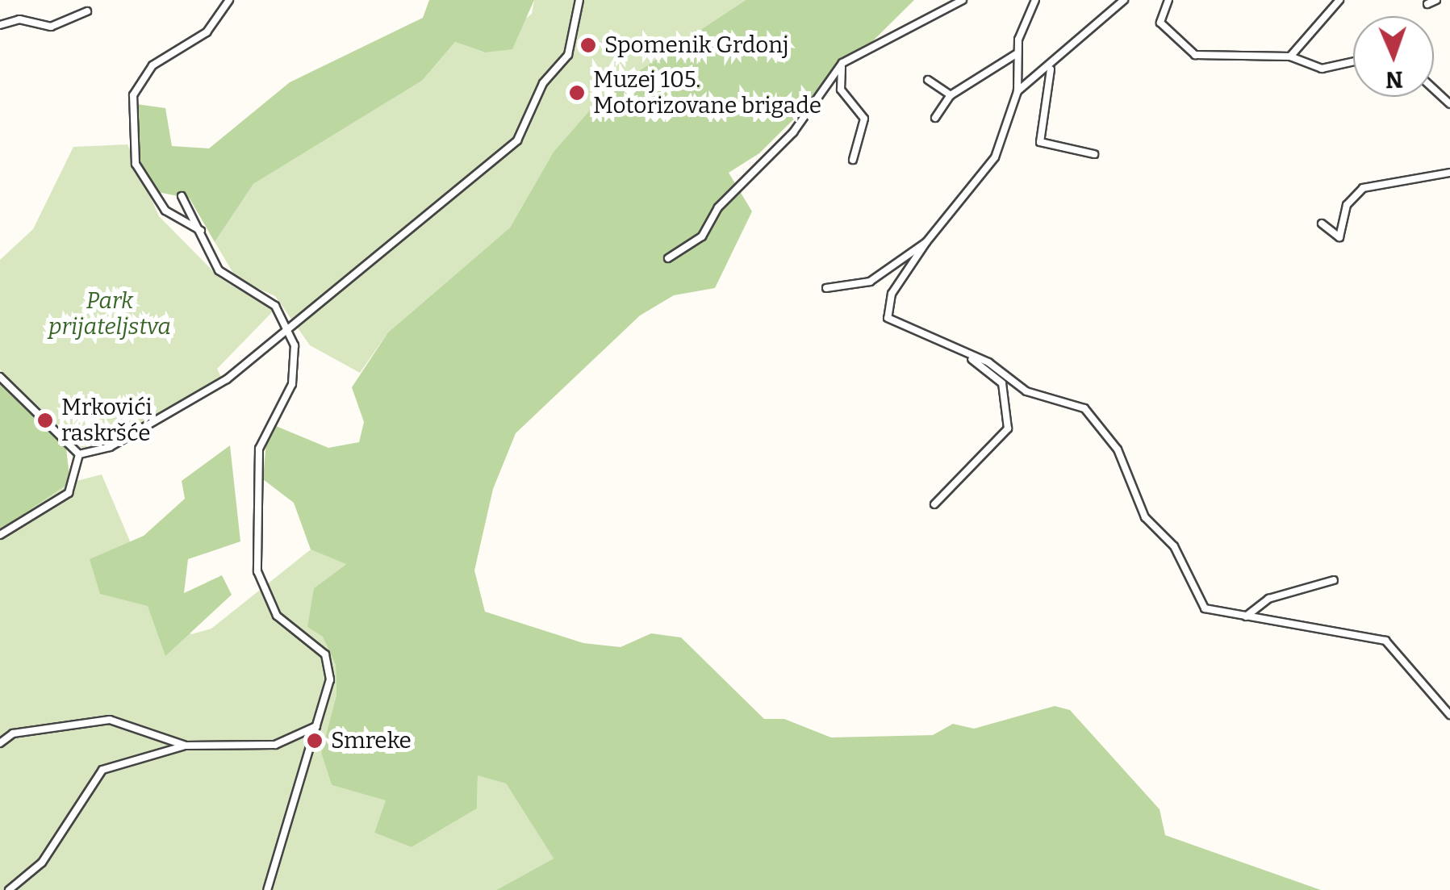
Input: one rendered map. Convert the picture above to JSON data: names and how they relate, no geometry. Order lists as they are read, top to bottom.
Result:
{
  "parks": ["Park prijateljstva"],
  "places": [
    "Spomenik Grdonj",
    "Muzej 105. Motorizovane brigade",
    "Mrkovići raskršće",
    "Smreke"
  ],
  "north": "bottom"
}
